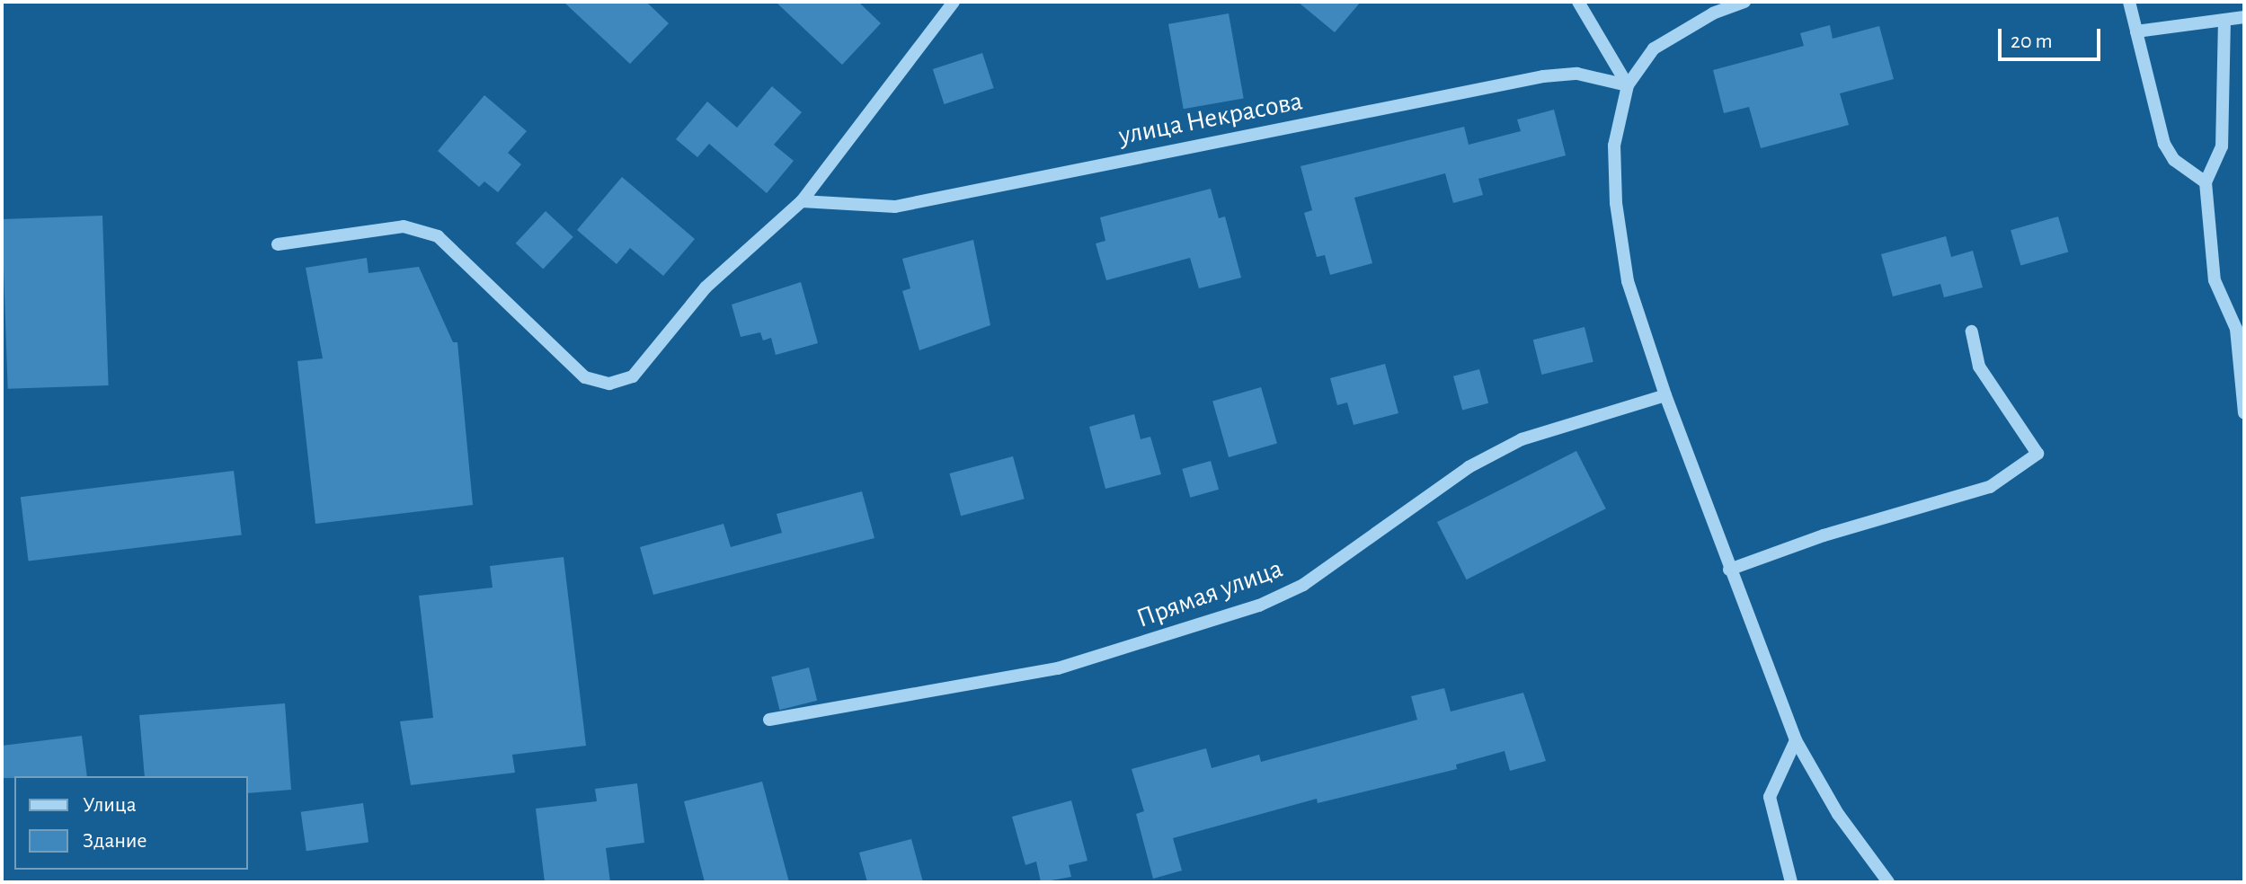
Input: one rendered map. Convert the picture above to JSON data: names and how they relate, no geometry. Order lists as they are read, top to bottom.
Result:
{
  "streets": {
    "street": ["улица Некрасова", "Прямая улица"]
  },
  "legend": ["Улица", "Здание"],
  "scale_bar": "20 m"
}
